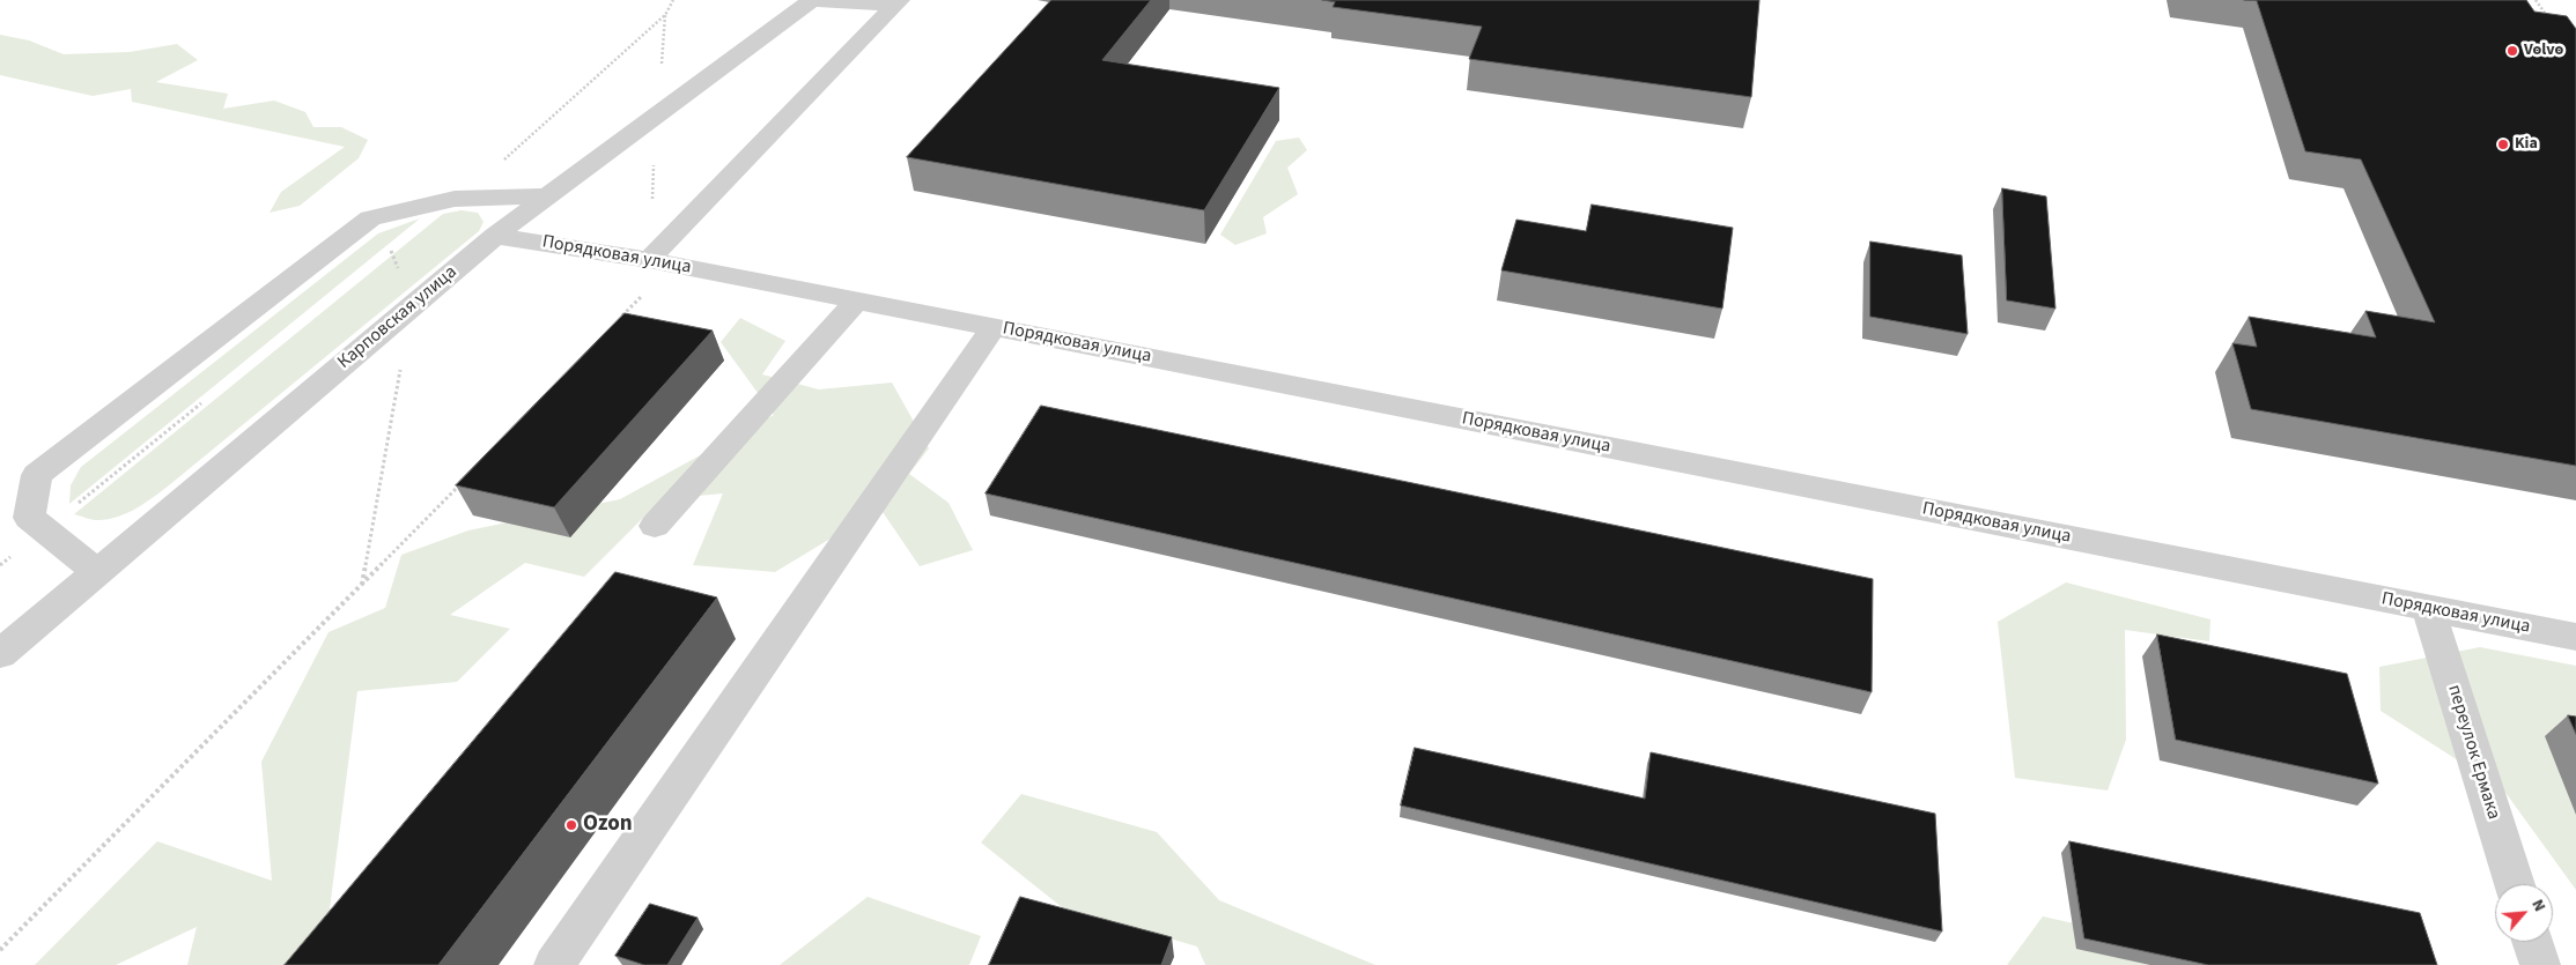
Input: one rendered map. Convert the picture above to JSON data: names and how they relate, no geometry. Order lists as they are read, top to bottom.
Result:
{
  "streets": {
    "street": ["Порядковая улица", "Карповская улица", "переулок Ермака"]
  },
  "crossings": [
    ["Порядковая улица", "Карповская улица"],
    ["Порядковая улица", "переулок Ермака"]
  ],
  "places": ["Volvo", "Kia", "Ozon"],
  "north": "top right"
}
